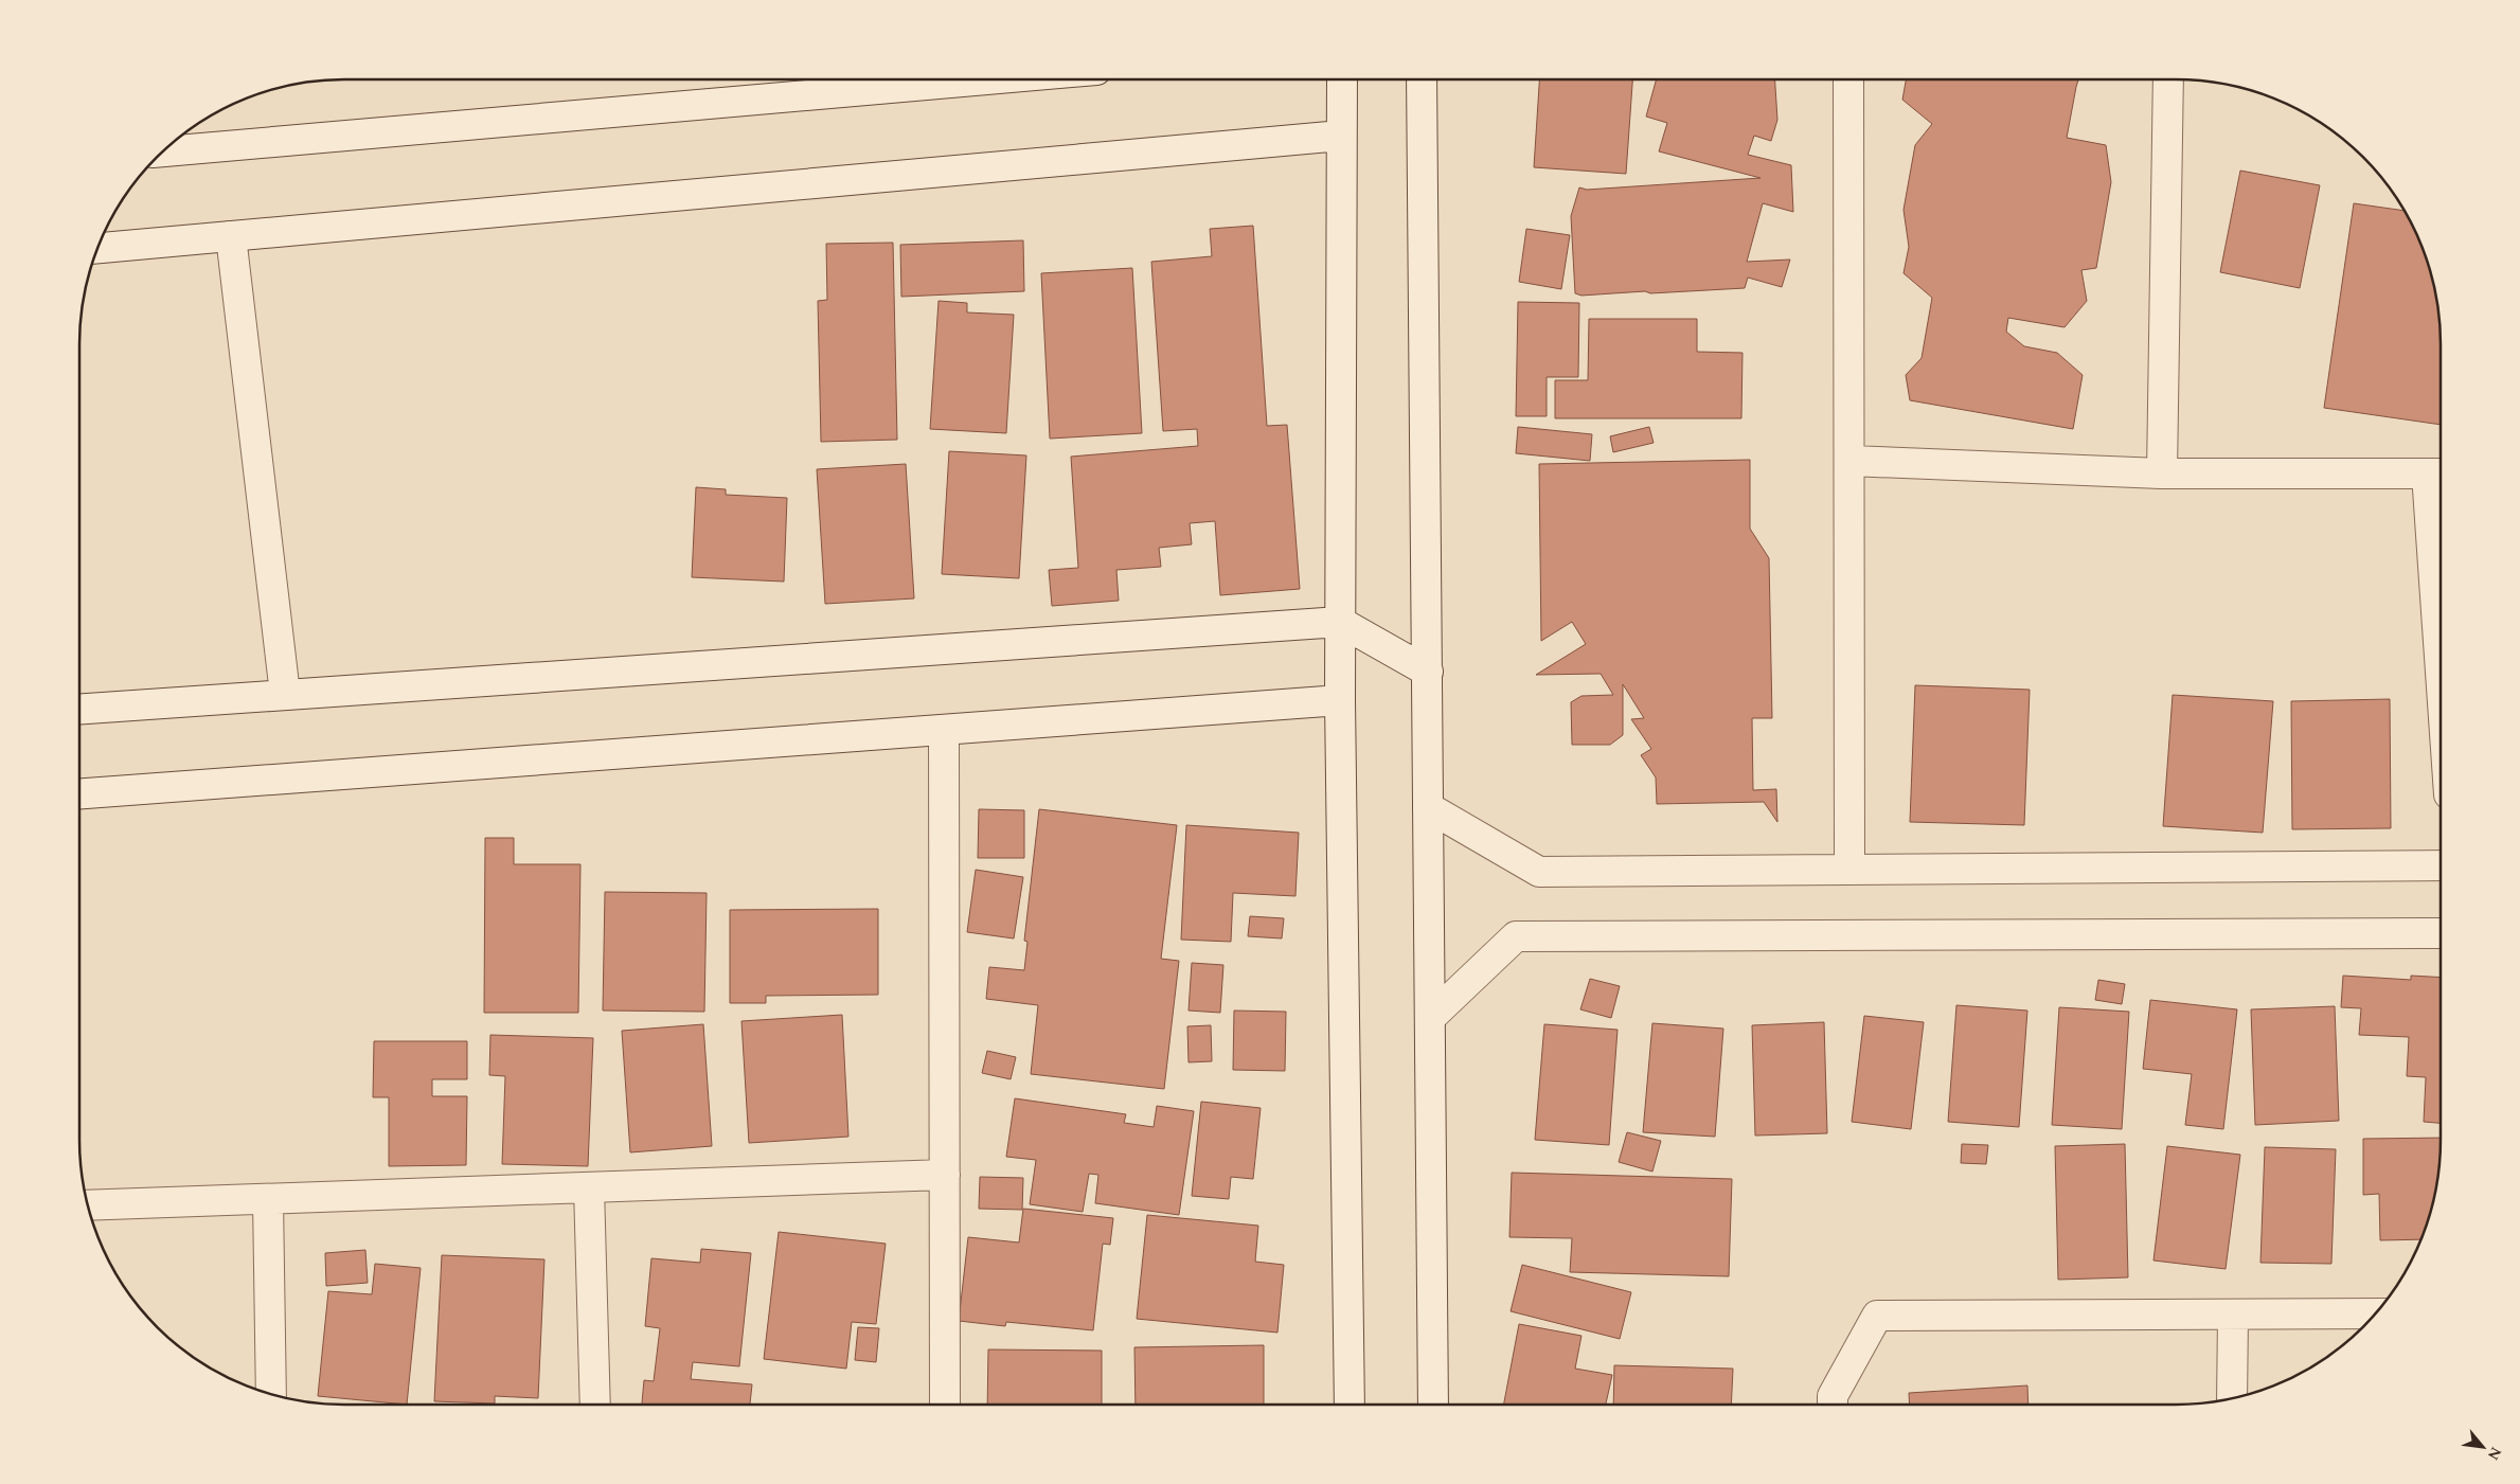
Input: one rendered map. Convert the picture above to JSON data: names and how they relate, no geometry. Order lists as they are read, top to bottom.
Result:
{
  "north": "bottom right"
}
